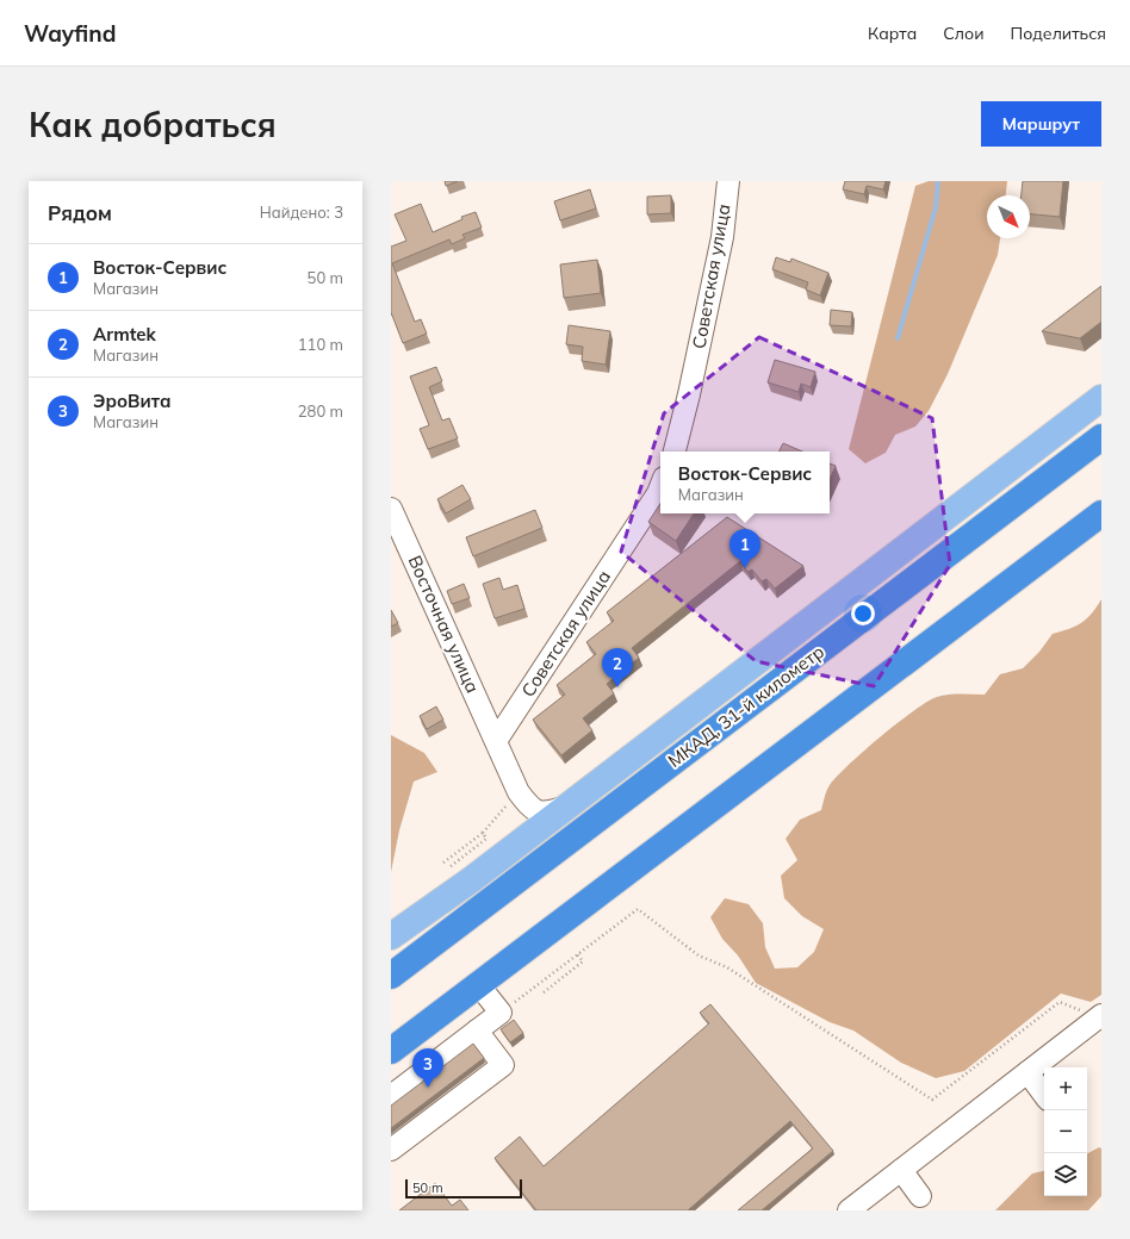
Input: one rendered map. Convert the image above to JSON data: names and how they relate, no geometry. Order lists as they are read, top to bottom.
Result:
{
  "streets": {
    "highway": ["МКАД, 31-й километр"],
    "street": ["Советская улица", "Восточная улица"]
  },
  "crossings": [
    ["Советская улица", "Восточная улица"]
  ],
  "scale_bar": "50 m",
  "north": "bottom right",
  "page": {
    "header": "Wayfind",
    "nav": ["Карта", "Слои", "Поделиться"],
    "buttons": "Маршрут",
    "title": "Как добраться",
    "heading": ["Рядом", "Найдено: 3"],
    "list": [
      {
        "mark": "1",
        "name": "Восток-Сервис",
        "note": "Магазин",
        "value": "50 m"
      },
      {
        "mark": "2",
        "name": "Armtek",
        "note": "Магазин",
        "value": "110 m"
      },
      {
        "mark": "3",
        "name": "ЭроВита",
        "note": "Магазин",
        "value": "280 m"
      }
    ],
    "popup": ["Восток-Сервис", "Магазин"],
    "pins": ["1", "2", "3"],
    "map_buttons": ["+", "−"],
    "scale": "50 m"
  }
}
